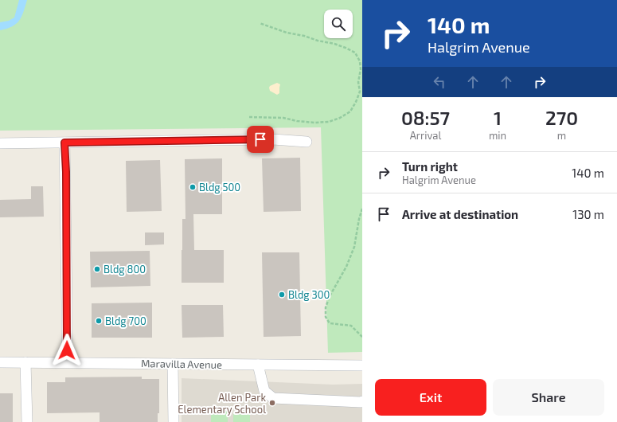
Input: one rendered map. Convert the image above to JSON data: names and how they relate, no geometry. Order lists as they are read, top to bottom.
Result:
{
  "streets": {
    "street": ["Maravilla Avenue"]
  },
  "places": [
    "Bldg 500",
    "Bldg 800",
    "Bldg 300",
    "Bldg 700",
    "Allen Park Elementary School"
  ],
  "page": {
    "turn": ["140 m", "Halgrim Avenue"],
    "eta": [
      "08:57",
      "Arrival",
      "1",
      "min",
      "270",
      "m"
    ],
    "list": [
      {
        "name": "Turn right",
        "note": "Halgrim Avenue",
        "value": "140 m"
      },
      {
        "name": "Arrive at destination",
        "value": "130 m"
      }
    ],
    "buttons": ["Exit", "Share"]
  }
}
